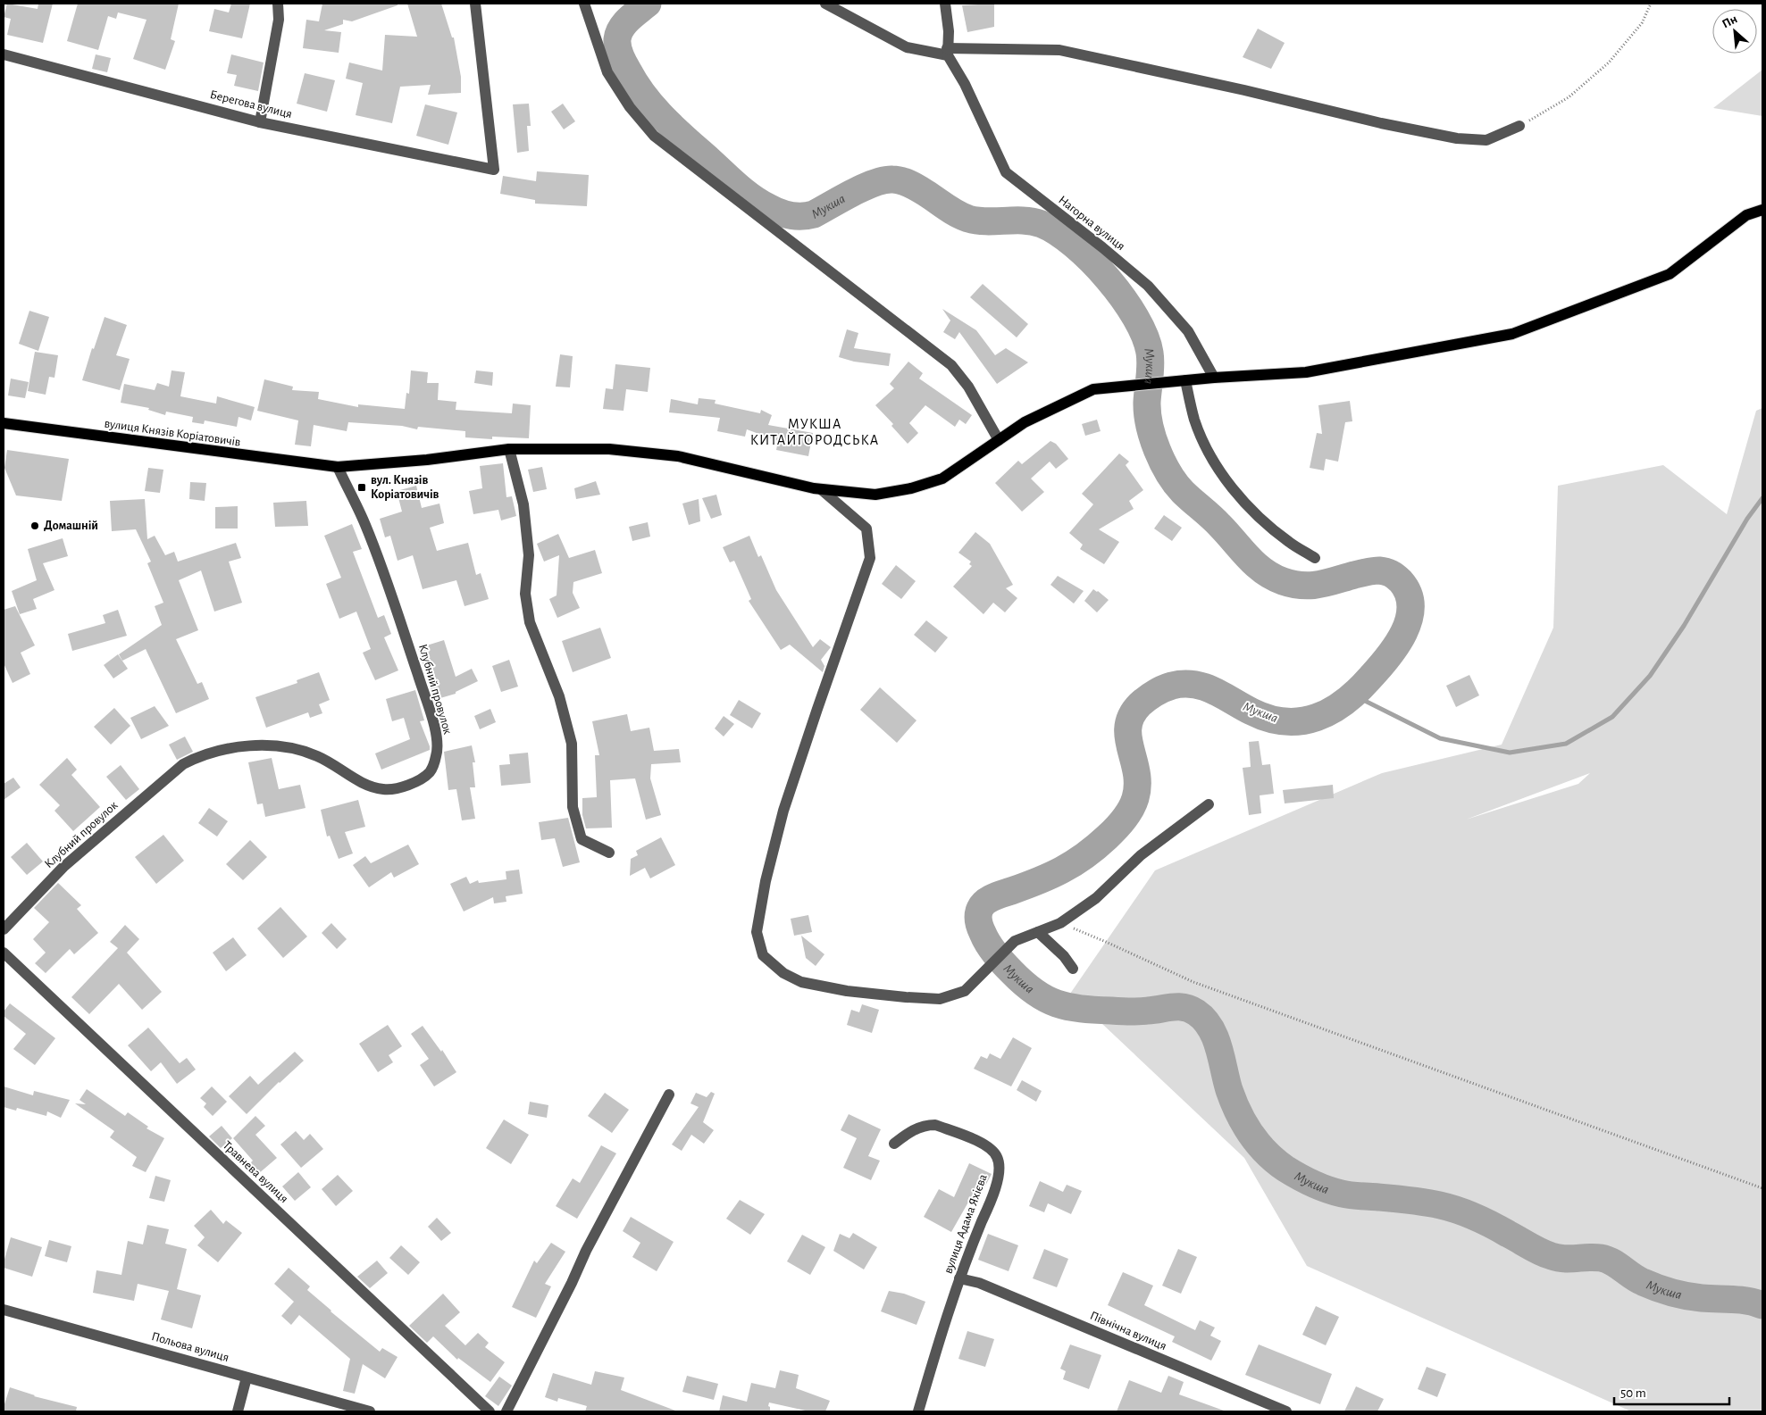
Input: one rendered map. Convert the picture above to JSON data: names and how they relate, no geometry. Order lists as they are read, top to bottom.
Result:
{
  "streets": {
    "main road": ["вулиця Князів Коріатовичів"],
    "street": [
      "Берегова вулиця",
      "Нагорна вулиця",
      "Клубний провулок",
      "Травнева вулиця",
      "вулиця Адама Яхієва",
      "Північна вулиця",
      "Польова вулиця"
    ]
  },
  "crossings": [
    ["вулиця Князів Коріатовичів", "Клубний провулок"],
    ["вулиця Адама Яхієва", "Північна вулиця"]
  ],
  "districts": ["МУКША КИТАЙГОРОДСЬКА"],
  "water": ["Мукша"],
  "places": {
    "transit": ["вул. Князів Коріатовичів"],
    "other": ["Домашній"]
  },
  "scale_bar": "50 m",
  "north": "top left"
}
